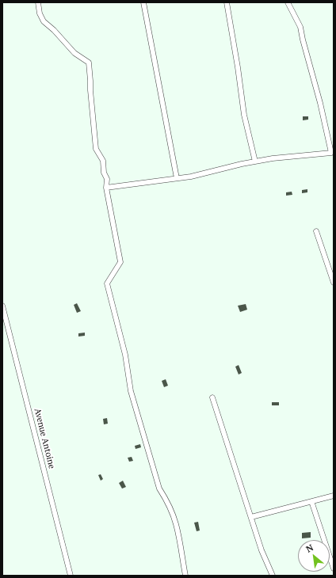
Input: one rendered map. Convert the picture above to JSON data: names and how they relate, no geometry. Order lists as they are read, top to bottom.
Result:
{
  "streets": {
    "street": ["Avenue Antoine"]
  },
  "north": "top left"
}
